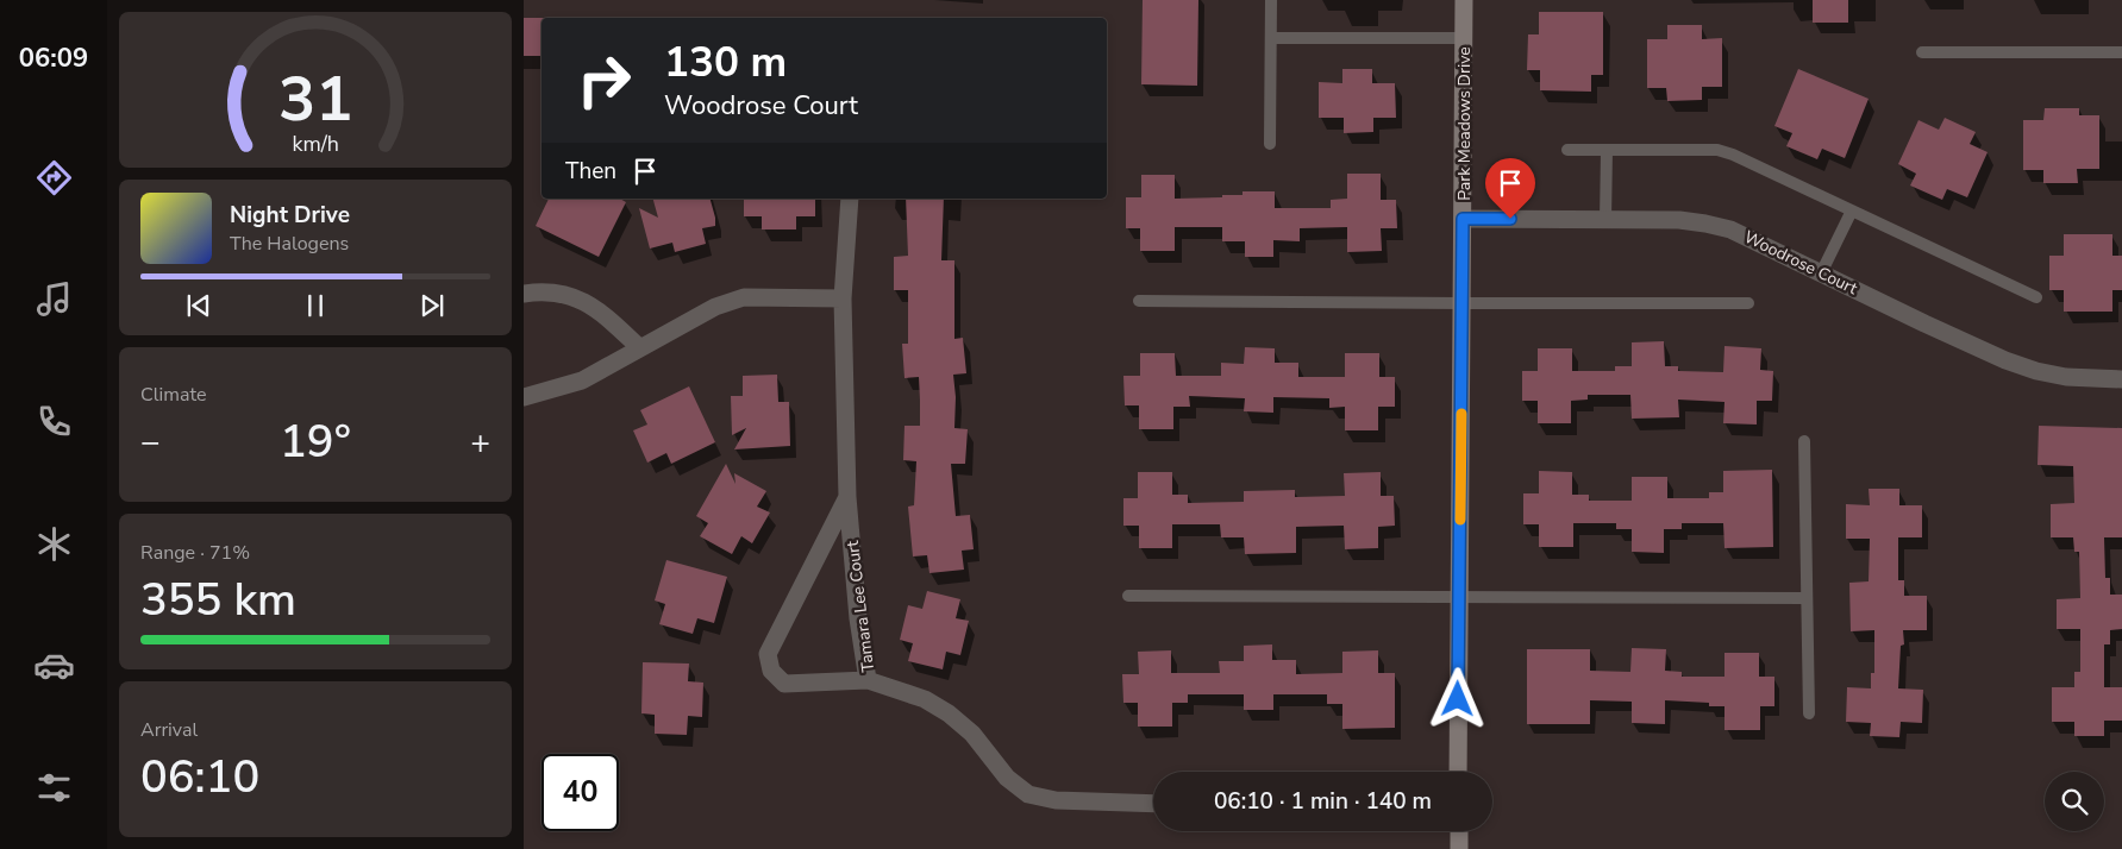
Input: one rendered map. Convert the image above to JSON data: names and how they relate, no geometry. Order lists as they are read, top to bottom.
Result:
{
  "streets": {
    "street": ["Park Meadows Drive", "Woodrose Court", "Tamara Lee Court"]
  },
  "crossings": [
    ["Park Meadows Drive", "Woodrose Court"]
  ],
  "page": {
    "tabs": "06:09",
    "turn": ["130 m", "Woodrose Court"],
    "then": "Then",
    "song": ["Night Drive", "The Halogens"],
    "tile": [
      "Climate",
      ["Range · 71%", "355 km"],
      ["Arrival", "06:10"]
    ],
    "heat": ["−", "19°", "+"],
    "limit": "40",
    "trip": "06:10 · 1 min · 140 m",
    "gauge": ["31", "km/h"]
  }
}
